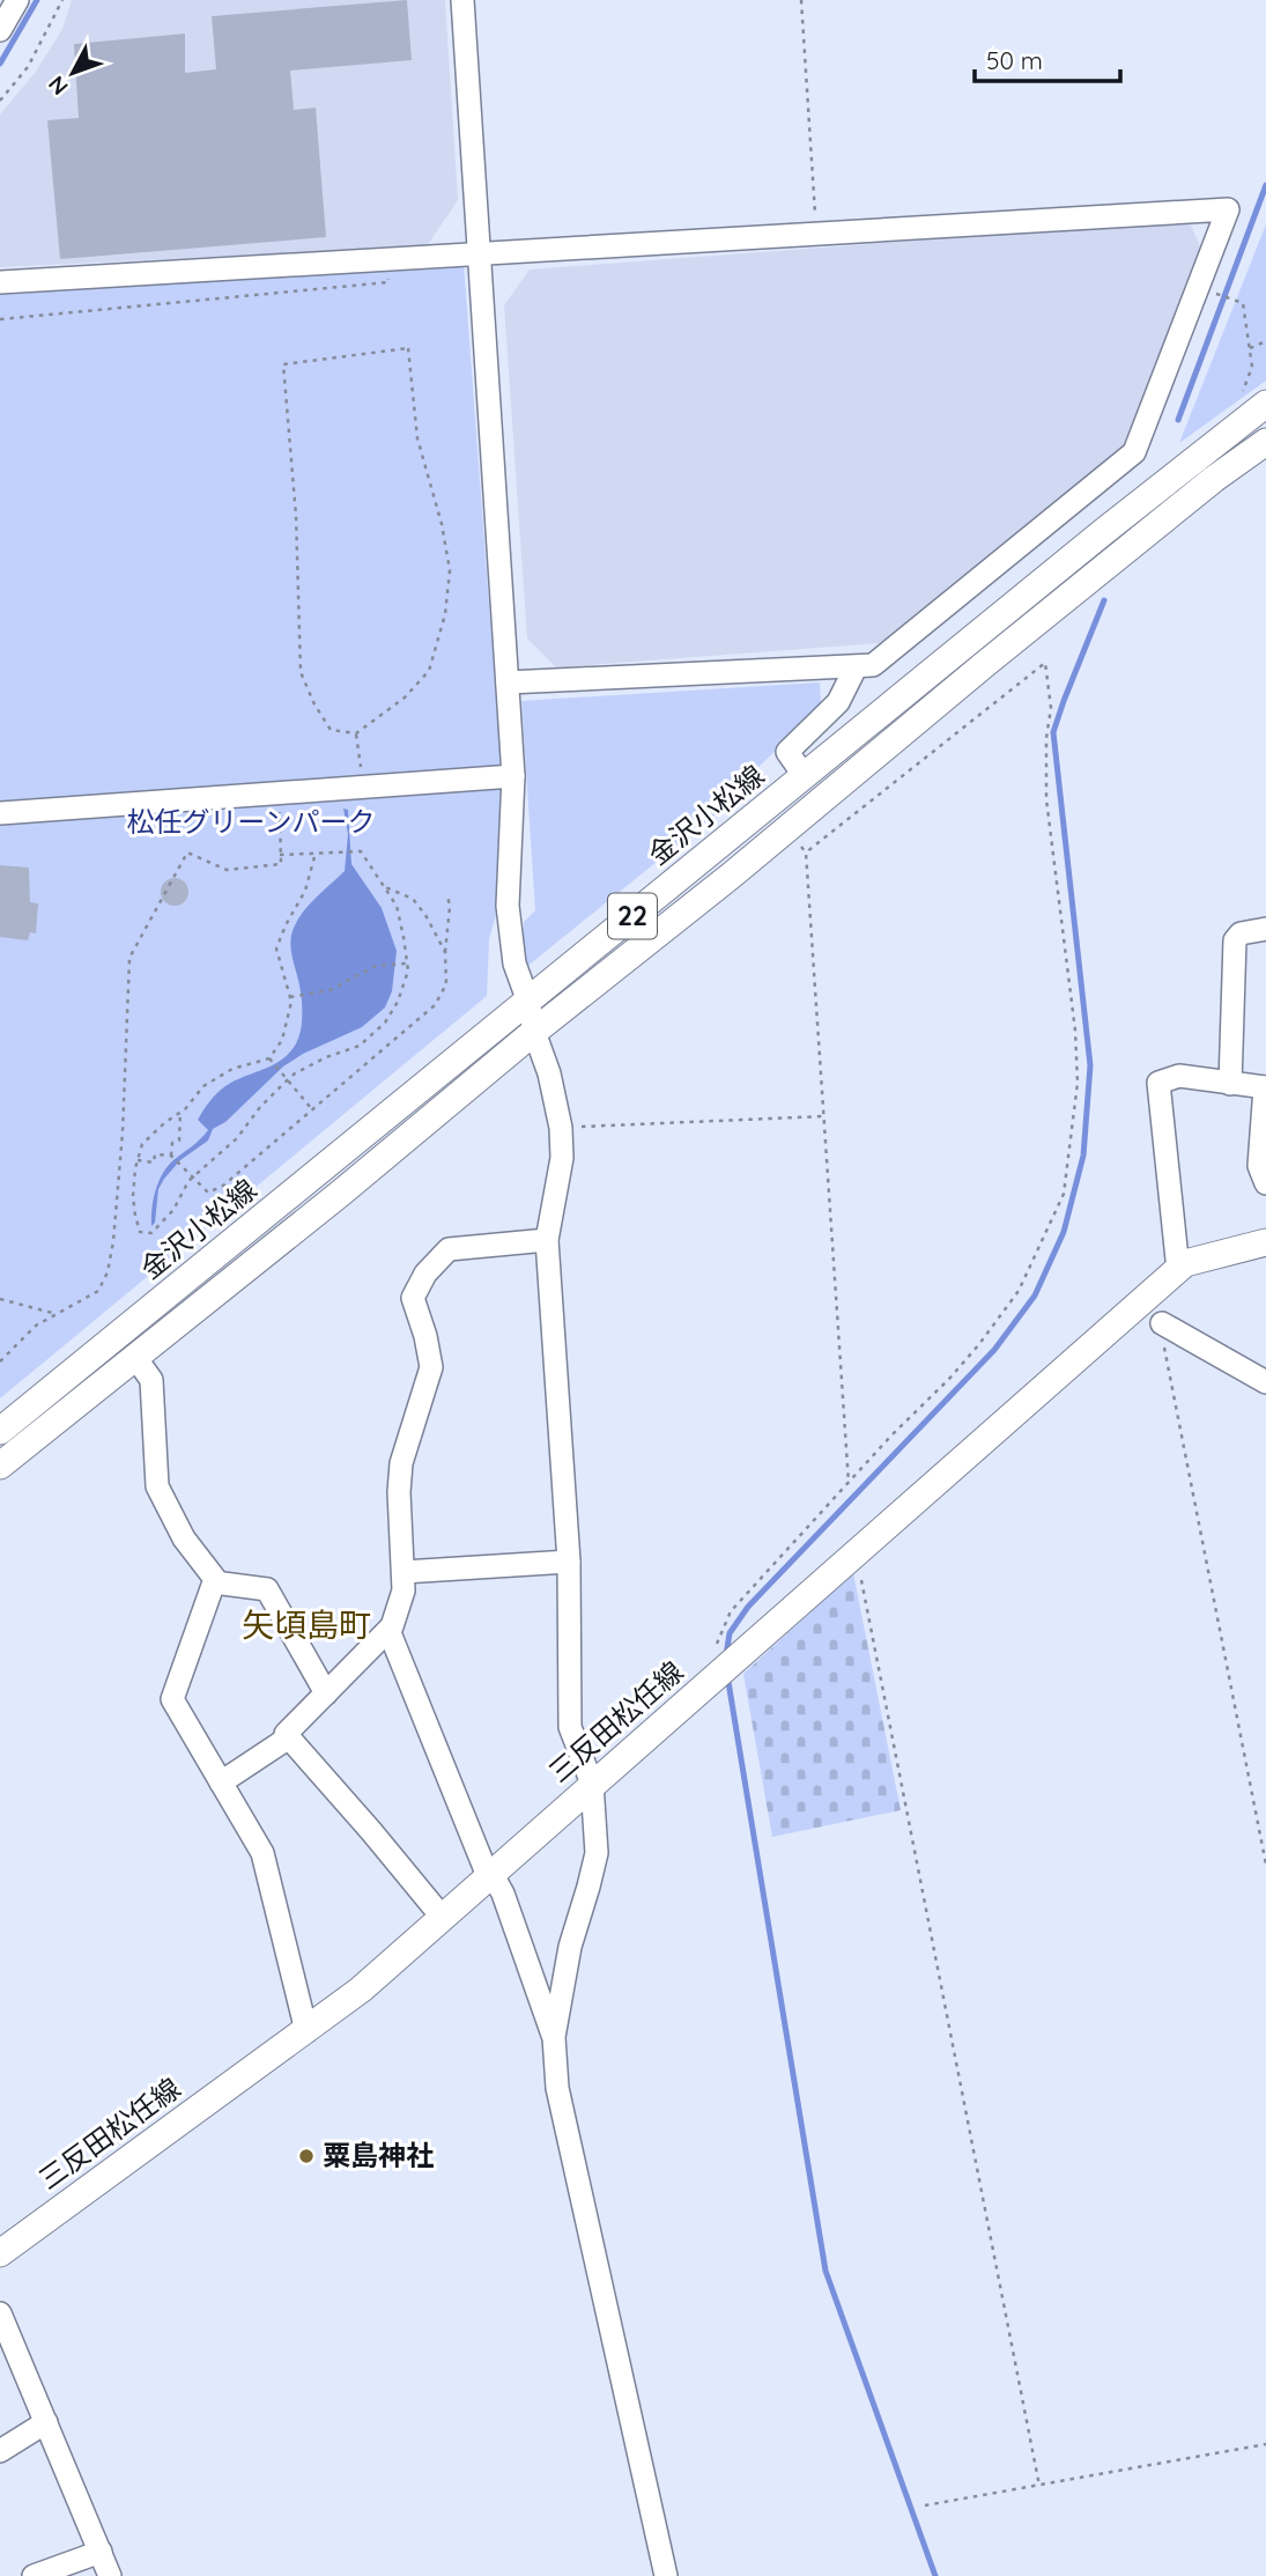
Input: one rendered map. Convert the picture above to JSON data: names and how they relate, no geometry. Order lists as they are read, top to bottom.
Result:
{
  "streets": {
    "main road": ["金沢小松線", "22", "三反田松任線"]
  },
  "districts": ["矢頃島町"],
  "parks": ["松任グリーンパーク"],
  "places": ["粟島神社"],
  "scale_bar": "50 m",
  "north": "bottom left"
}
